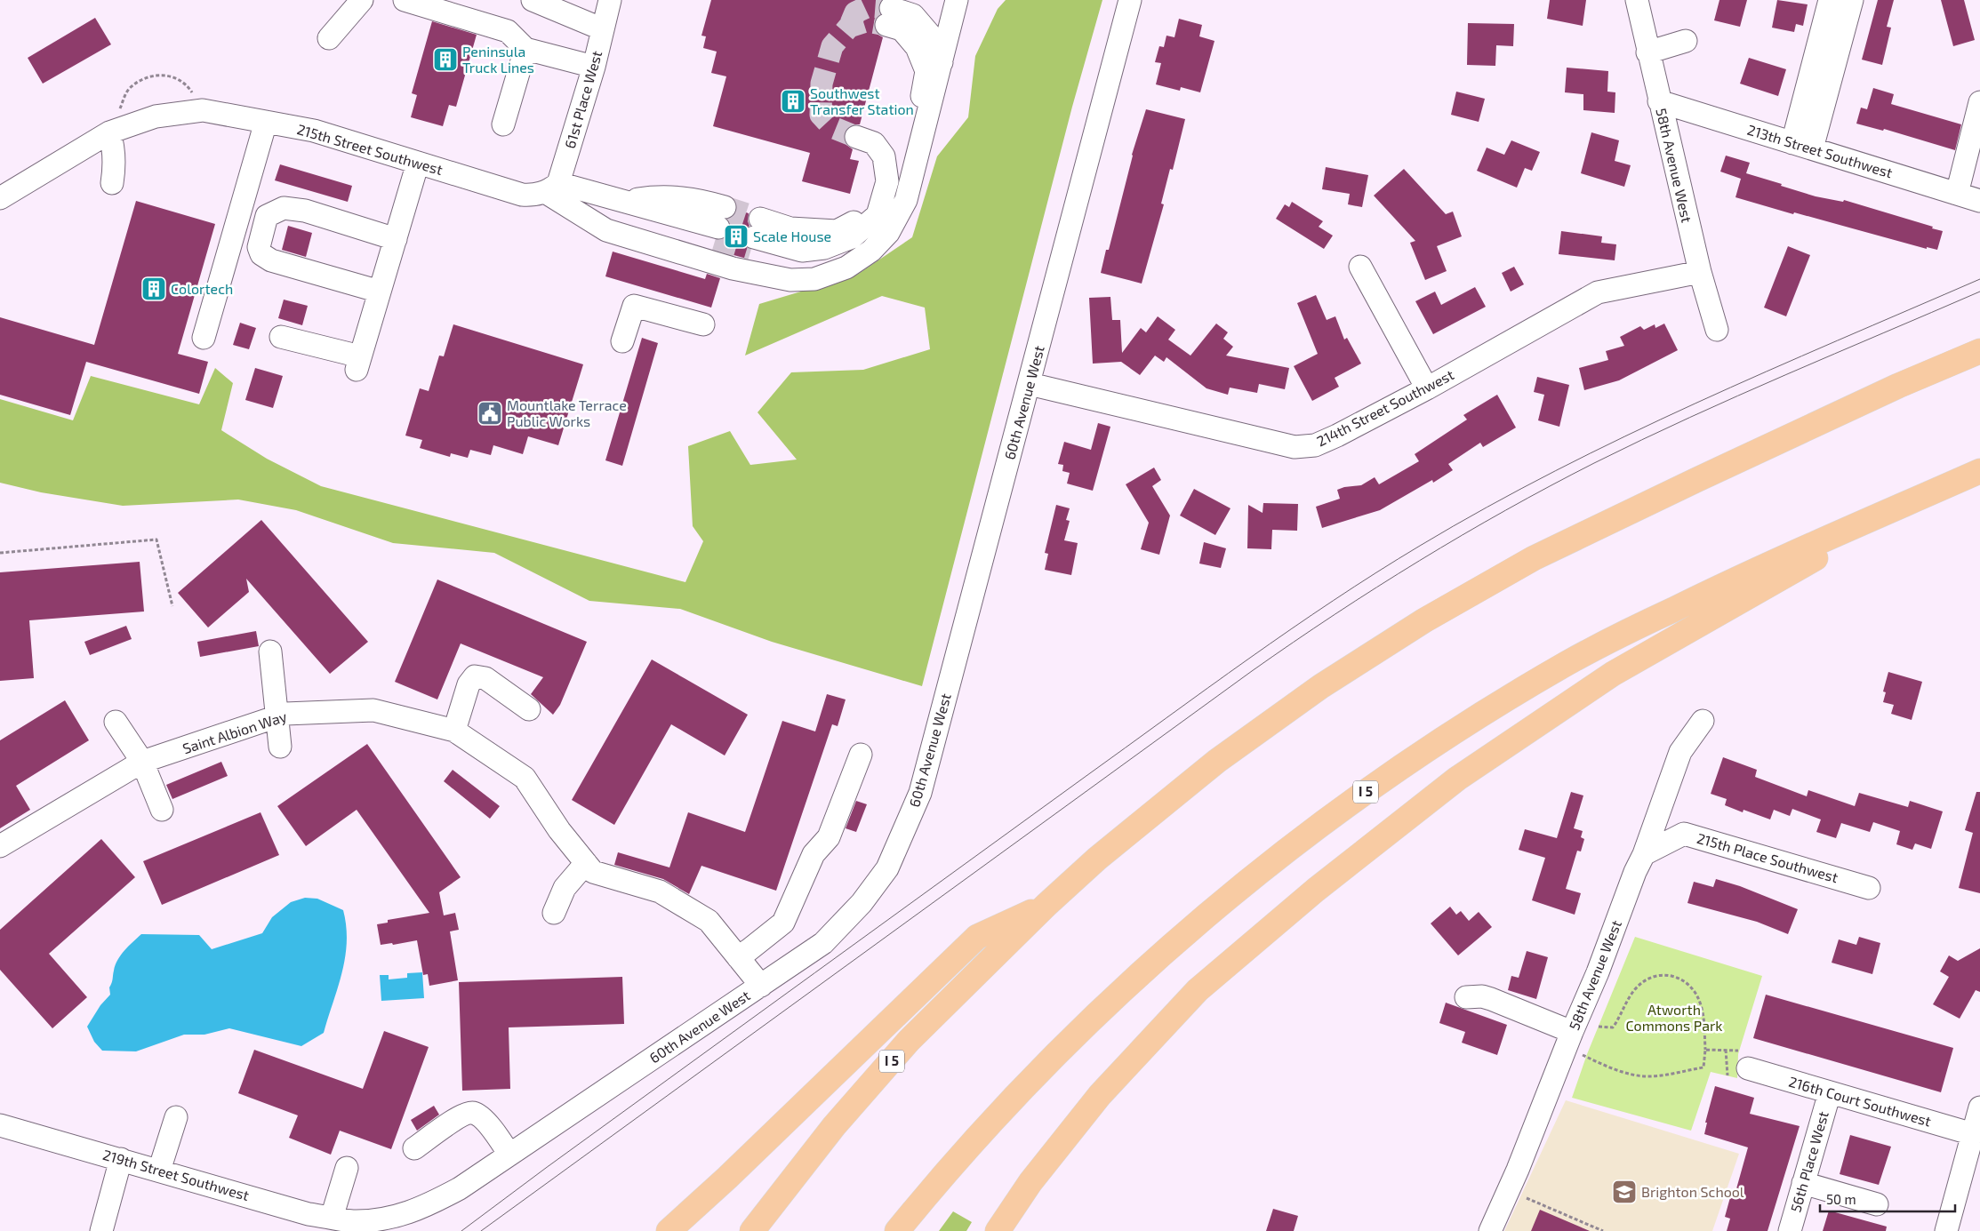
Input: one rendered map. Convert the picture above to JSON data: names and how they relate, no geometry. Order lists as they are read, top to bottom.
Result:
{
  "streets": {
    "highway": ["I 5"],
    "street": [
      "61st Place West",
      "215th Street Southwest",
      "213th Street Southwest",
      "58th Avenue West",
      "60th Avenue West",
      "214th Street Southwest",
      "Saint Albion Way",
      "215th Place Southwest",
      "216th Court Southwest",
      "56th Place West",
      "219th Street Southwest"
    ]
  },
  "crossings": [
    ["61st Place West", "215th Street Southwest"],
    ["213th Street Southwest", "58th Avenue West"],
    ["58th Avenue West", "214th Street Southwest"],
    ["58th Avenue West", "215th Place Southwest"],
    ["60th Avenue West", "214th Street Southwest"],
    ["60th Avenue West", "219th Street Southwest"],
    ["216th Court Southwest", "56th Place West"]
  ],
  "parks": ["Atworth Commons Park"],
  "places": {
    "building": [
      "Peninsula Truck Lines",
      "Southwest Transfer Station",
      "Scale House",
      "Colortech"
    ],
    "public building": ["Mountlake Terrace Public Works"],
    "school or university": ["Brighton School"]
  },
  "scale_bar": "50 m"
}
